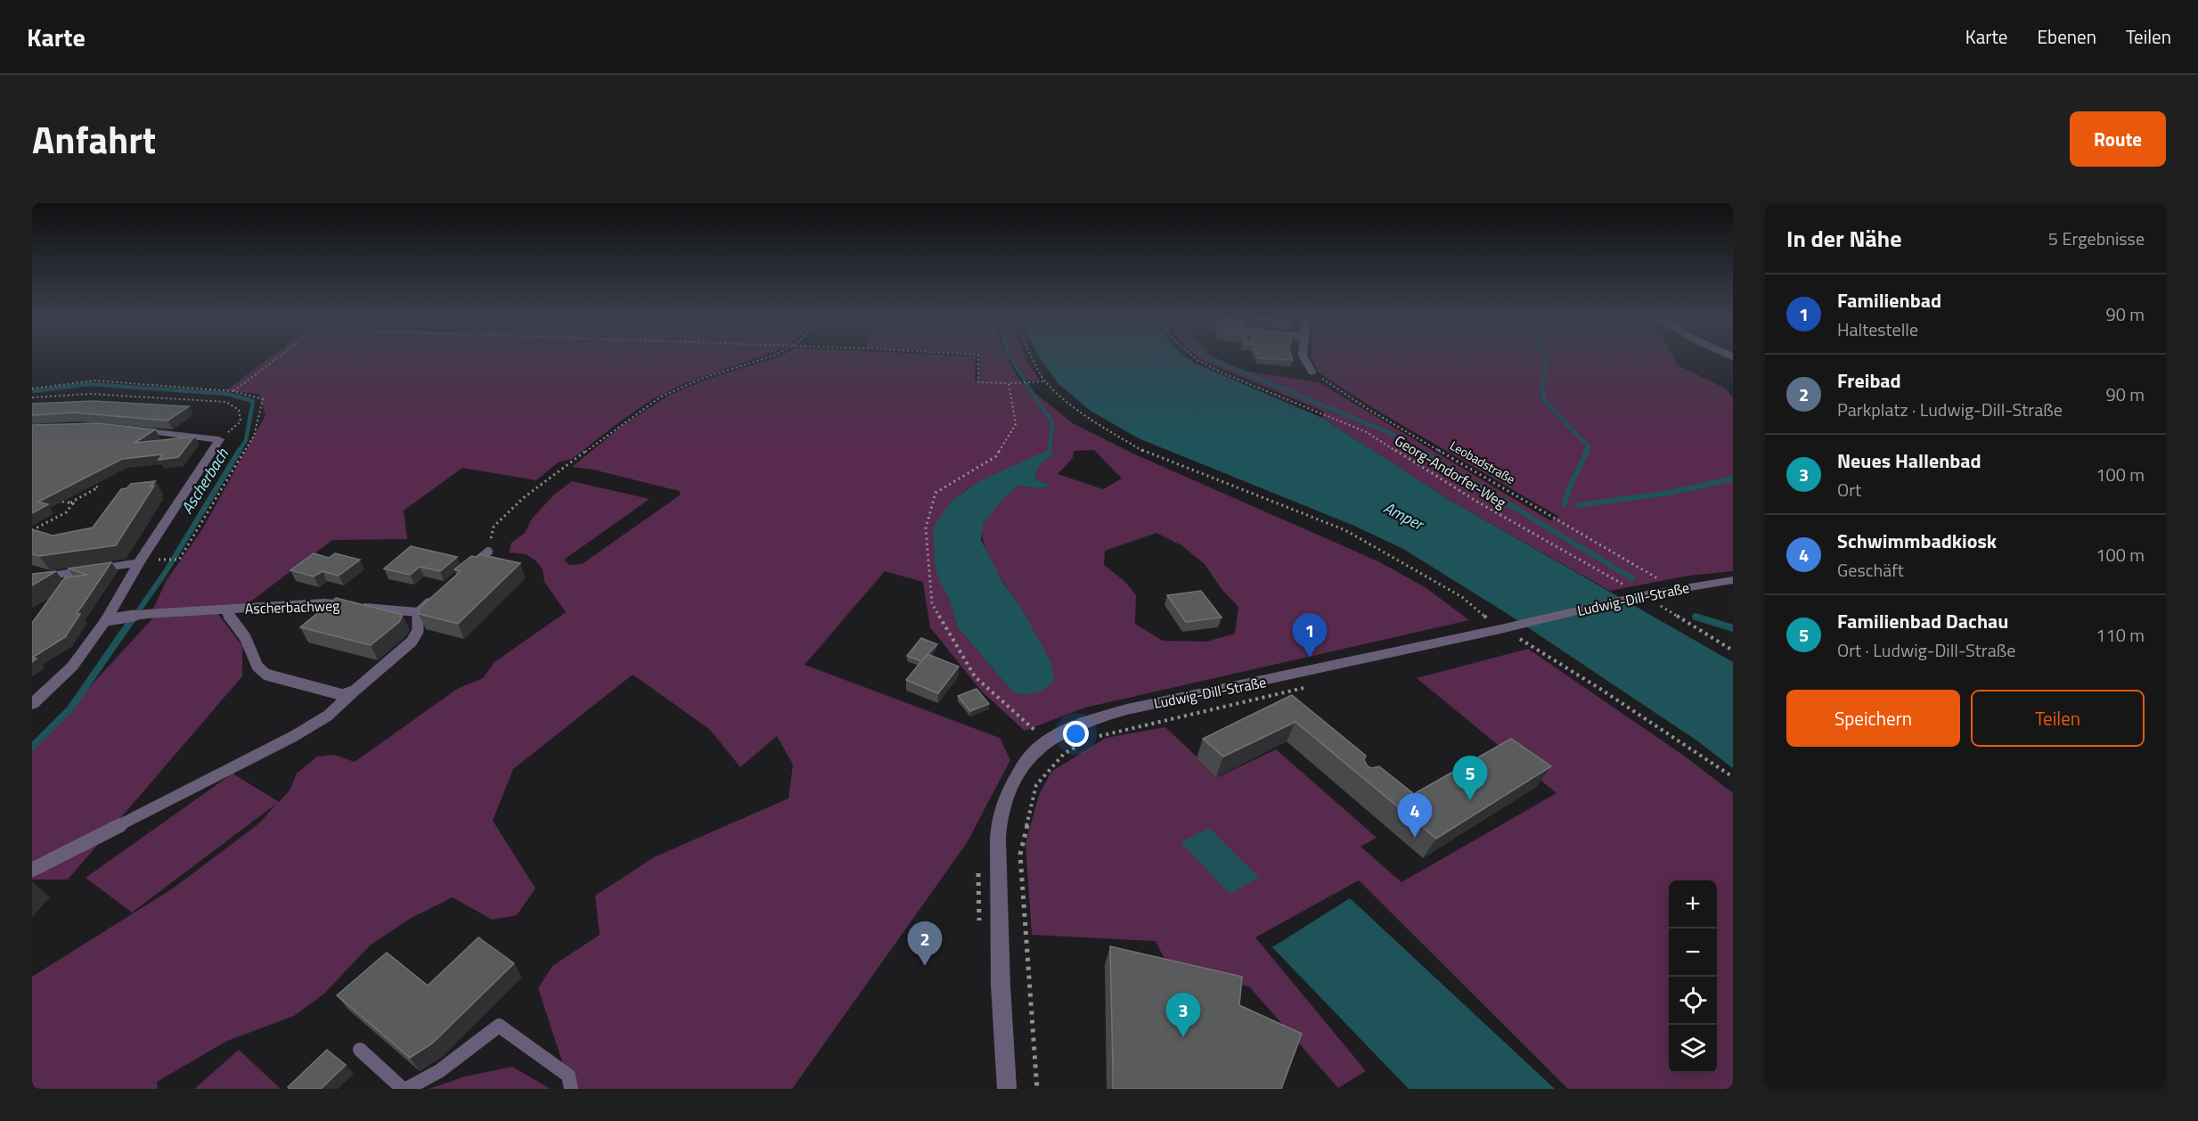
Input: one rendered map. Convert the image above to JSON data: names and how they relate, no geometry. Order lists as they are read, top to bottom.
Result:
{
  "streets": {
    "street": ["Ludwig-Dill-Straße"],
    "lane": ["Ascherbachweg"],
    "path": ["Leobadstraße", "Georg-Andorfer-Weg"]
  },
  "crossings": [
    ["Leobadstraße", "Ludwig-Dill-Straße"],
    ["Georg-Andorfer-Weg", "Ludwig-Dill-Straße"]
  ],
  "water": ["Ascherbach", "Amper"],
  "page": {
    "header": "Karte",
    "nav": ["Karte", "Ebenen", "Teilen"],
    "title": "Anfahrt",
    "buttons": [
      "Route",
      ["Speichern", "Teilen"]
    ],
    "heading": ["In der Nähe", "5 Ergebnisse"],
    "list": [
      {
        "mark": "1",
        "name": "Familienbad",
        "note": "Haltestelle",
        "value": "90 m"
      },
      {
        "mark": "2",
        "name": "Freibad",
        "note": "Parkplatz · Ludwig-Dill-Straße",
        "value": "90 m"
      },
      {
        "mark": "3",
        "name": "Neues Hallenbad",
        "note": "Ort",
        "value": "100 m"
      },
      {
        "mark": "4",
        "name": "Schwimmbadkiosk",
        "note": "Geschäft",
        "value": "100 m"
      },
      {
        "mark": "5",
        "name": "Familienbad Dachau",
        "note": "Ort · Ludwig-Dill-Straße",
        "value": "110 m"
      }
    ],
    "pins": [
      "1",
      "5",
      "4",
      "2",
      "3"
    ],
    "map_buttons": ["+", "−"]
  }
}
